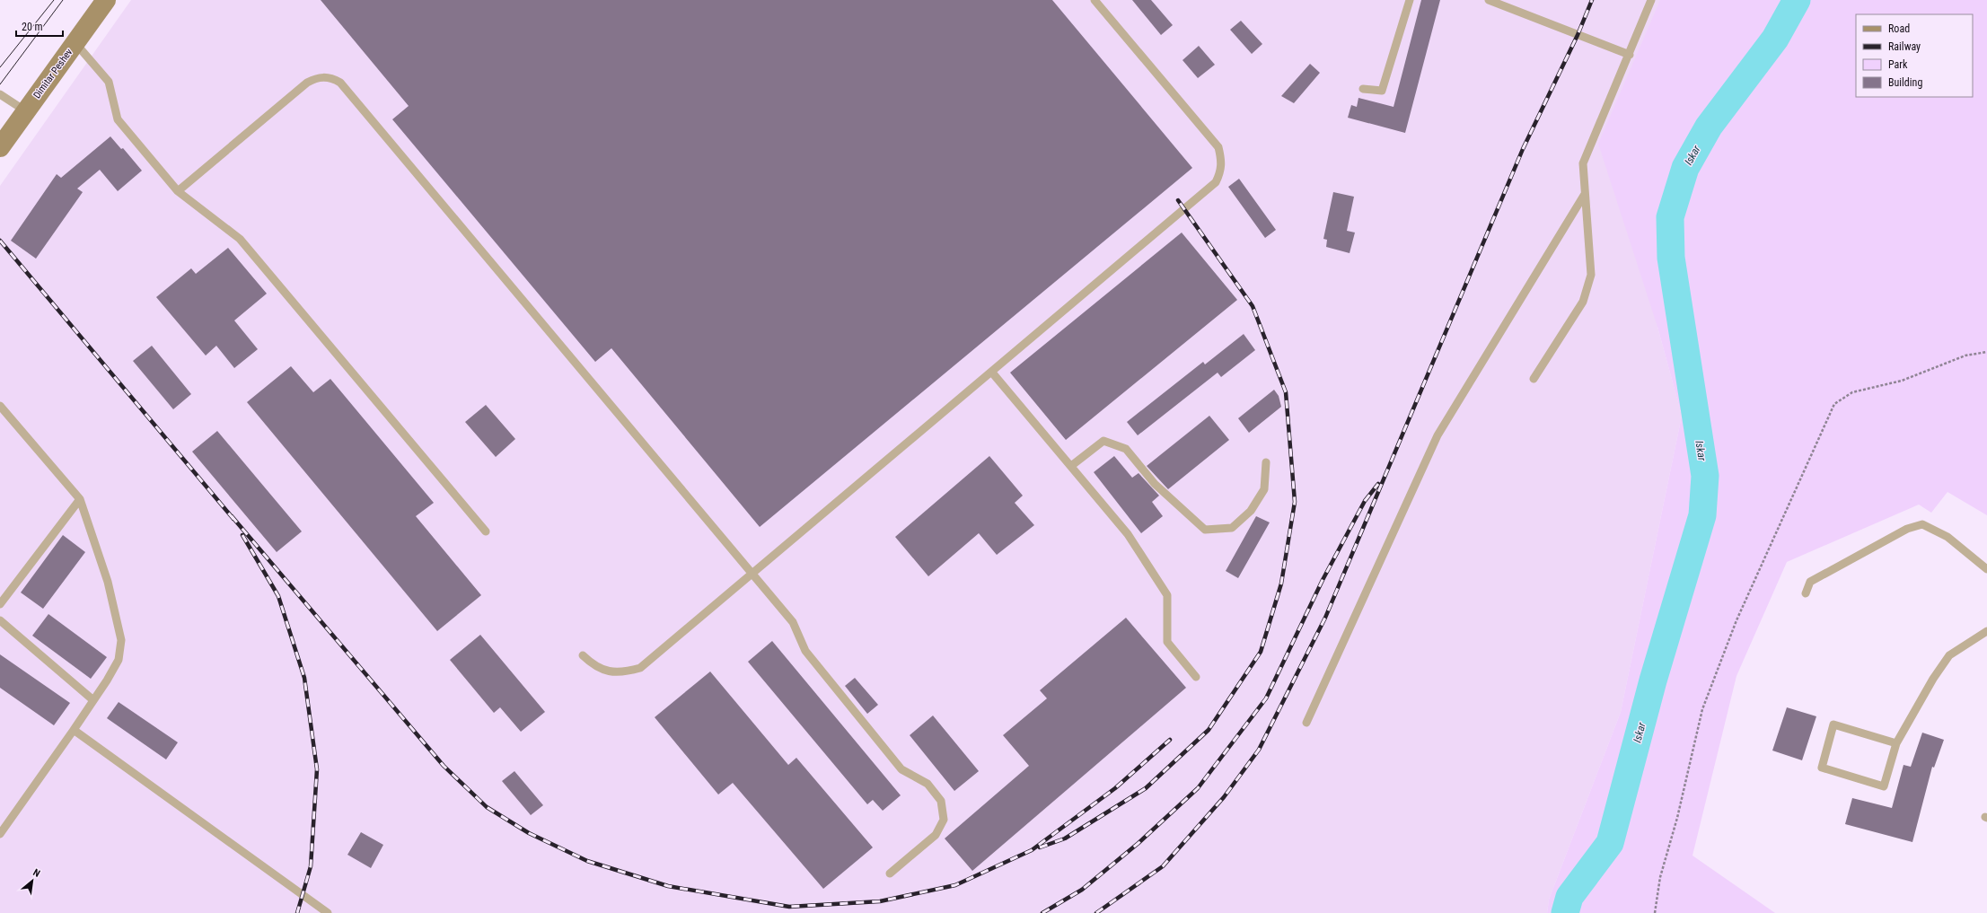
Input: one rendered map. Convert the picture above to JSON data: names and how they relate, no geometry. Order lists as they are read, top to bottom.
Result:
{
  "streets": {
    "main road": ["Dimitar Peshev"]
  },
  "water": ["Iskar"],
  "legend": [
    "Road",
    "Railway",
    "Park",
    "Building"
  ],
  "scale_bar": "20 m",
  "north": "top right"
}
